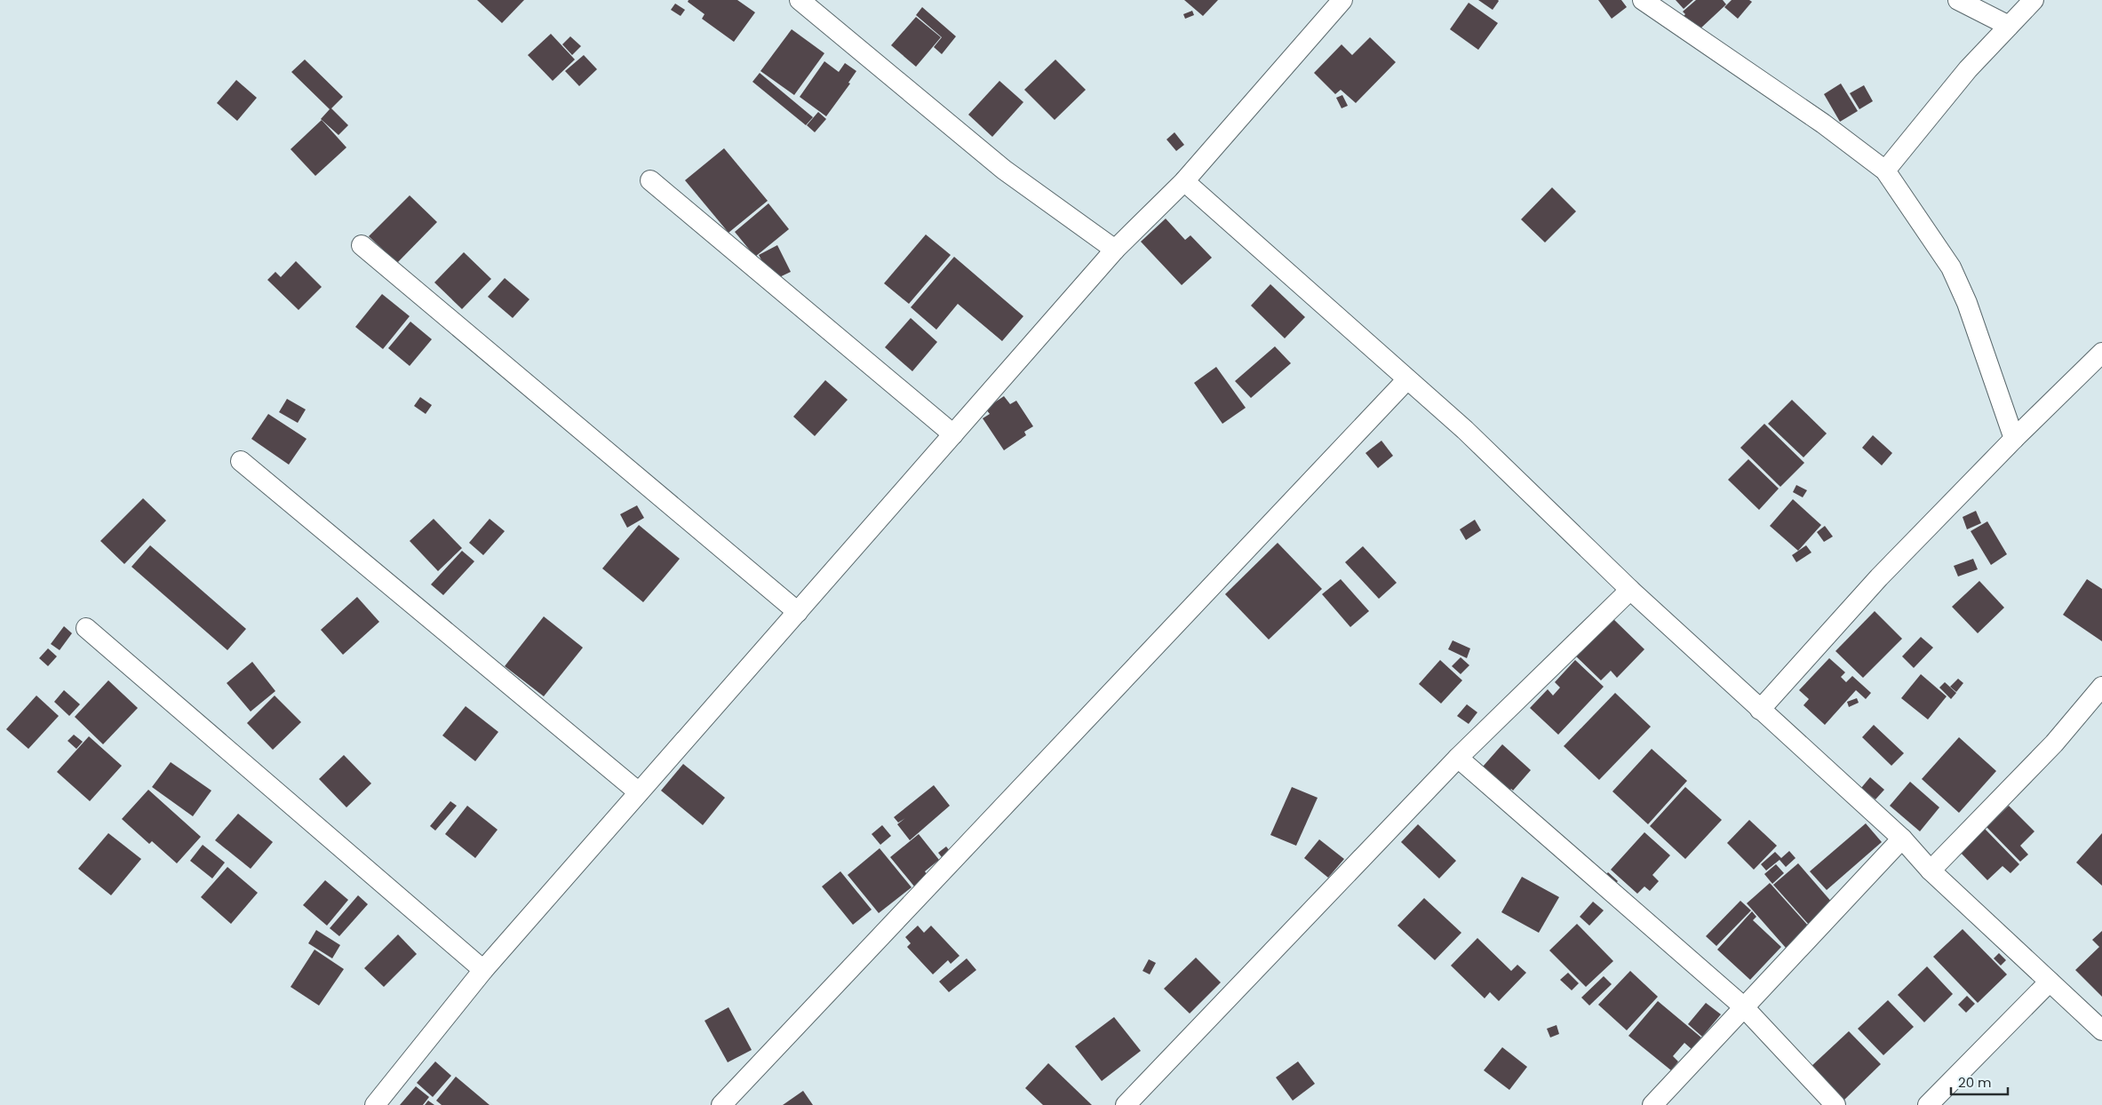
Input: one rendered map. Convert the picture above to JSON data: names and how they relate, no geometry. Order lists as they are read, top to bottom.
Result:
{
  "scale_bar": "20 m"
}
